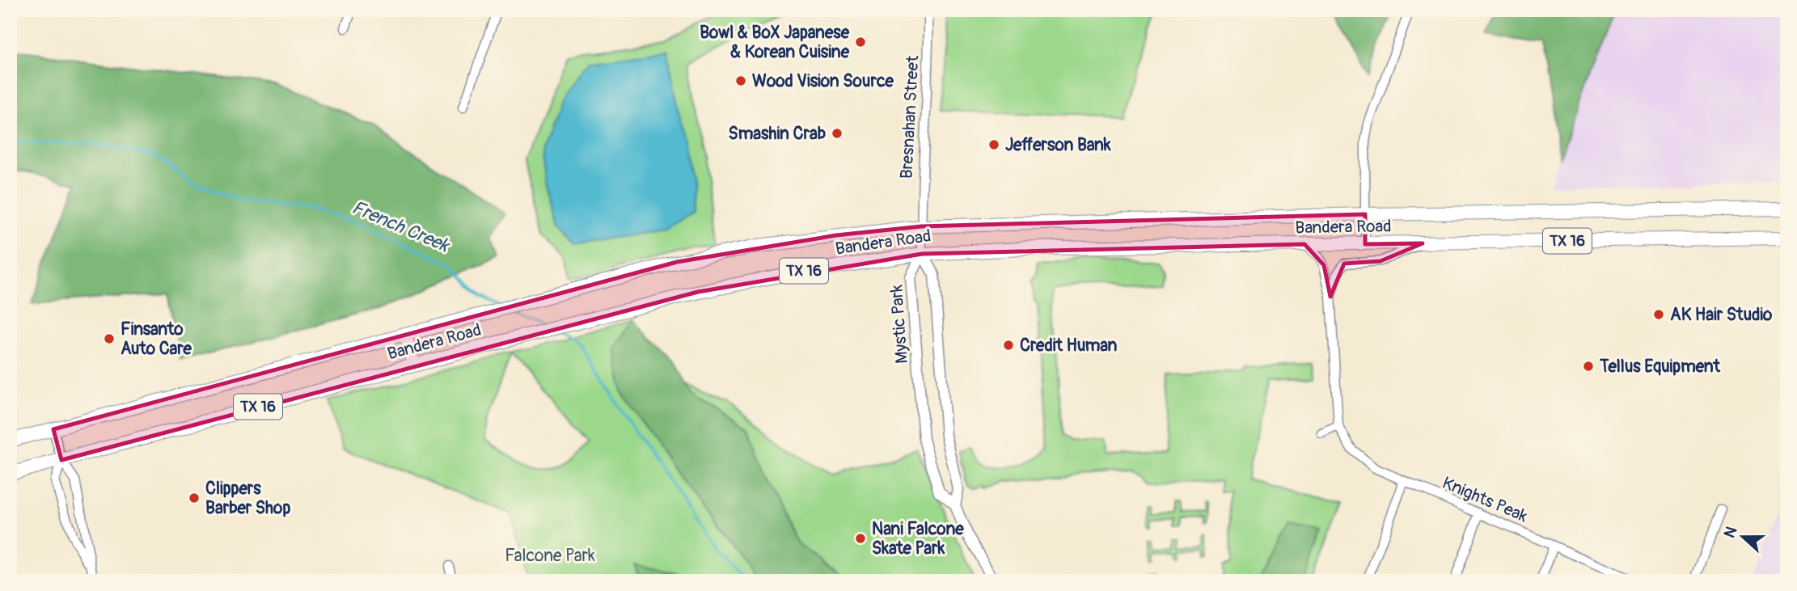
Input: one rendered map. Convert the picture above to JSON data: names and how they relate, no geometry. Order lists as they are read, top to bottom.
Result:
{
  "streets": {
    "main road": ["Bandera Road", "TX 16"],
    "street": ["Bresnahan Street", "Mystic Park", "Knights Peak"]
  },
  "crossings": [
    ["Bresnahan Street", "Bandera Road"],
    ["Bresnahan Street", "Mystic Park"],
    ["Bandera Road", "Mystic Park"],
    ["Bandera Road", "Knights Peak"]
  ],
  "water": ["French Creek"],
  "parks": ["Falcone Park"],
  "places": [
    "Bowl & BoX Japanese & Korean Cuisine",
    "Wood Vision Source",
    "Smashin Crab",
    "Jefferson Bank",
    "AK Hair Studio",
    "Finsanto Auto Care",
    "Credit Human",
    "Tellus Equipment",
    "Clippers Barber Shop",
    "Nani Falcone Skate Park"
  ],
  "north": "left"
}
